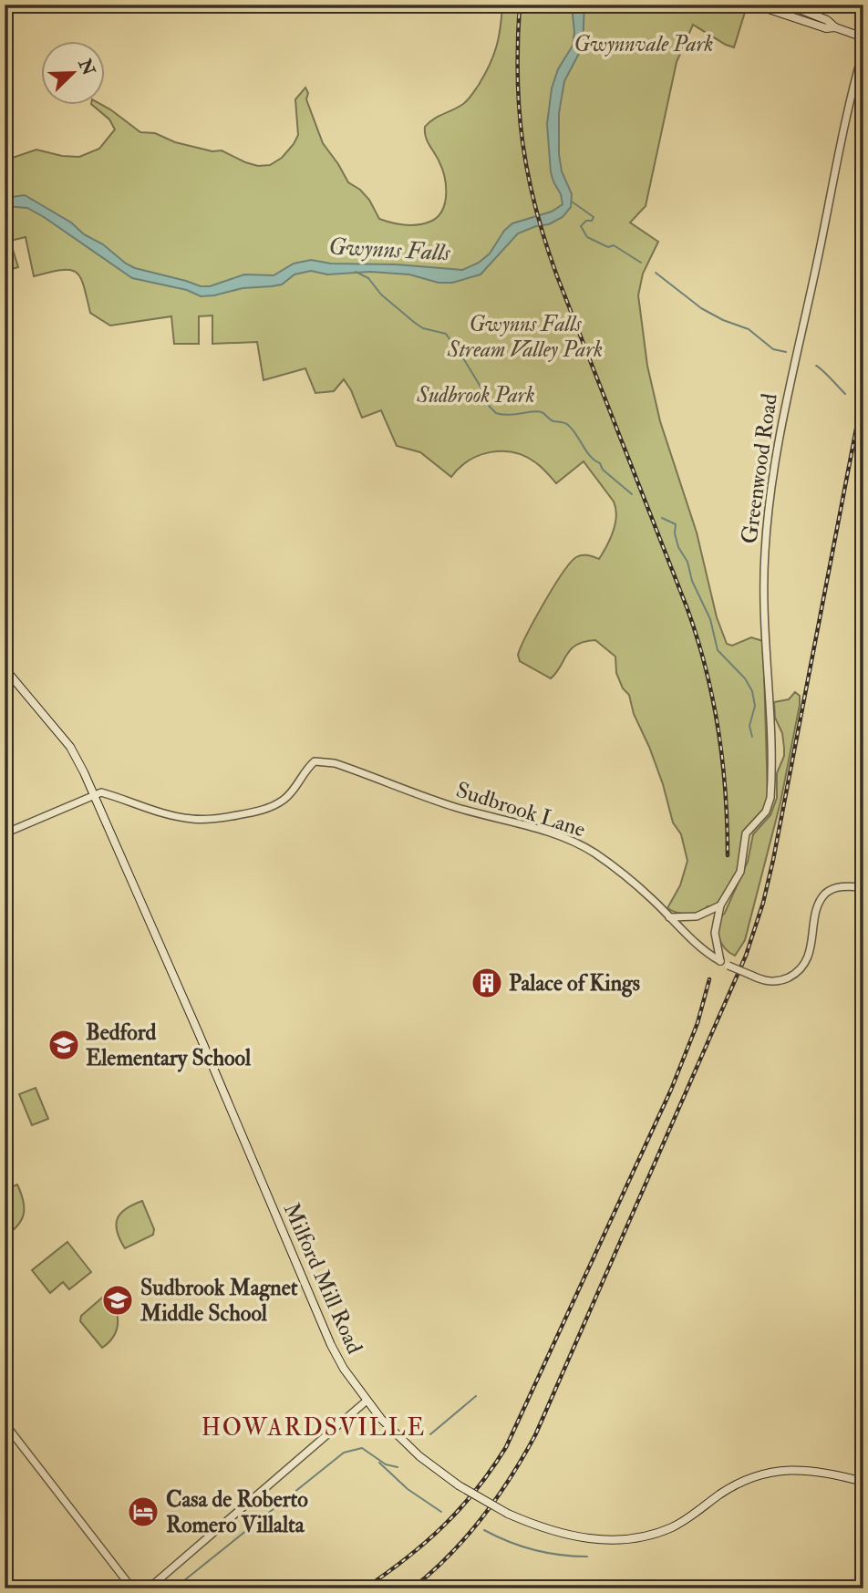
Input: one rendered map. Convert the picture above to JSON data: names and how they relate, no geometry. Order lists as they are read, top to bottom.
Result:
{
  "streets": {
    "main road": ["Milford Mill Road"],
    "street": ["Greenwood Road", "Sudbrook Lane"]
  },
  "crossings": [
    ["Greenwood Road", "Sudbrook Lane"],
    ["Sudbrook Lane", "Milford Mill Road"]
  ],
  "districts": ["HOWARDSVILLE"],
  "water": ["Gwynns Falls"],
  "parks": ["Gwynnvale Park", "Gwynns Falls Stream Valley Park", "Sudbrook Park"],
  "places": {
    "building": ["Palace of Kings"],
    "school or university": ["Bedford Elementary School", "Sudbrook Magnet Middle School"],
    "hotel": ["Casa de Roberto Romero Villalta"]
  },
  "north": "top right"
}
